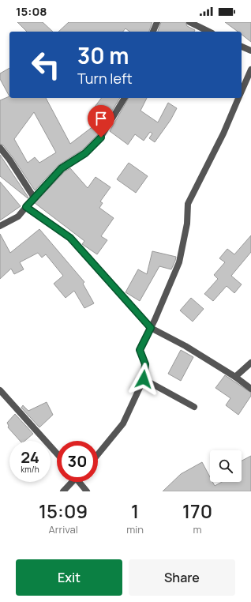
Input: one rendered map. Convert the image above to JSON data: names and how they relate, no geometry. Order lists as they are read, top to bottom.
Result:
{
  "page": {
    "status": "15:08",
    "turn": ["30 m", "Turn left"],
    "speed": "24 km/h",
    "limit": "30",
    "eta": [
      "15:09",
      "Arrival",
      "1",
      "min",
      "170",
      "m"
    ],
    "buttons": ["Exit", "Share"]
  }
}
